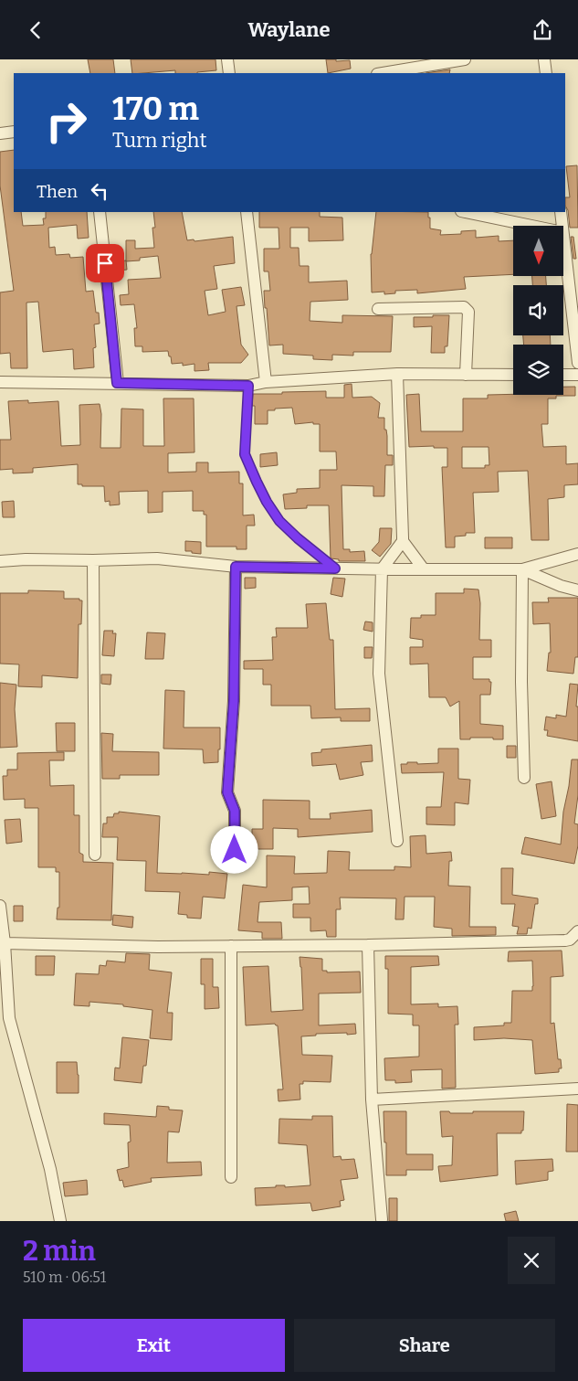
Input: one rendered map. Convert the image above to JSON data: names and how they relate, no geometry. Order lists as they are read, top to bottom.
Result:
{
  "north": "bottom",
  "page": {
    "header": "Waylane",
    "turn": ["170 m", "Turn right"],
    "then": "Then",
    "heading": ["2 min", "510 m · 06:51"],
    "buttons": ["Exit", "Share"]
  }
}
